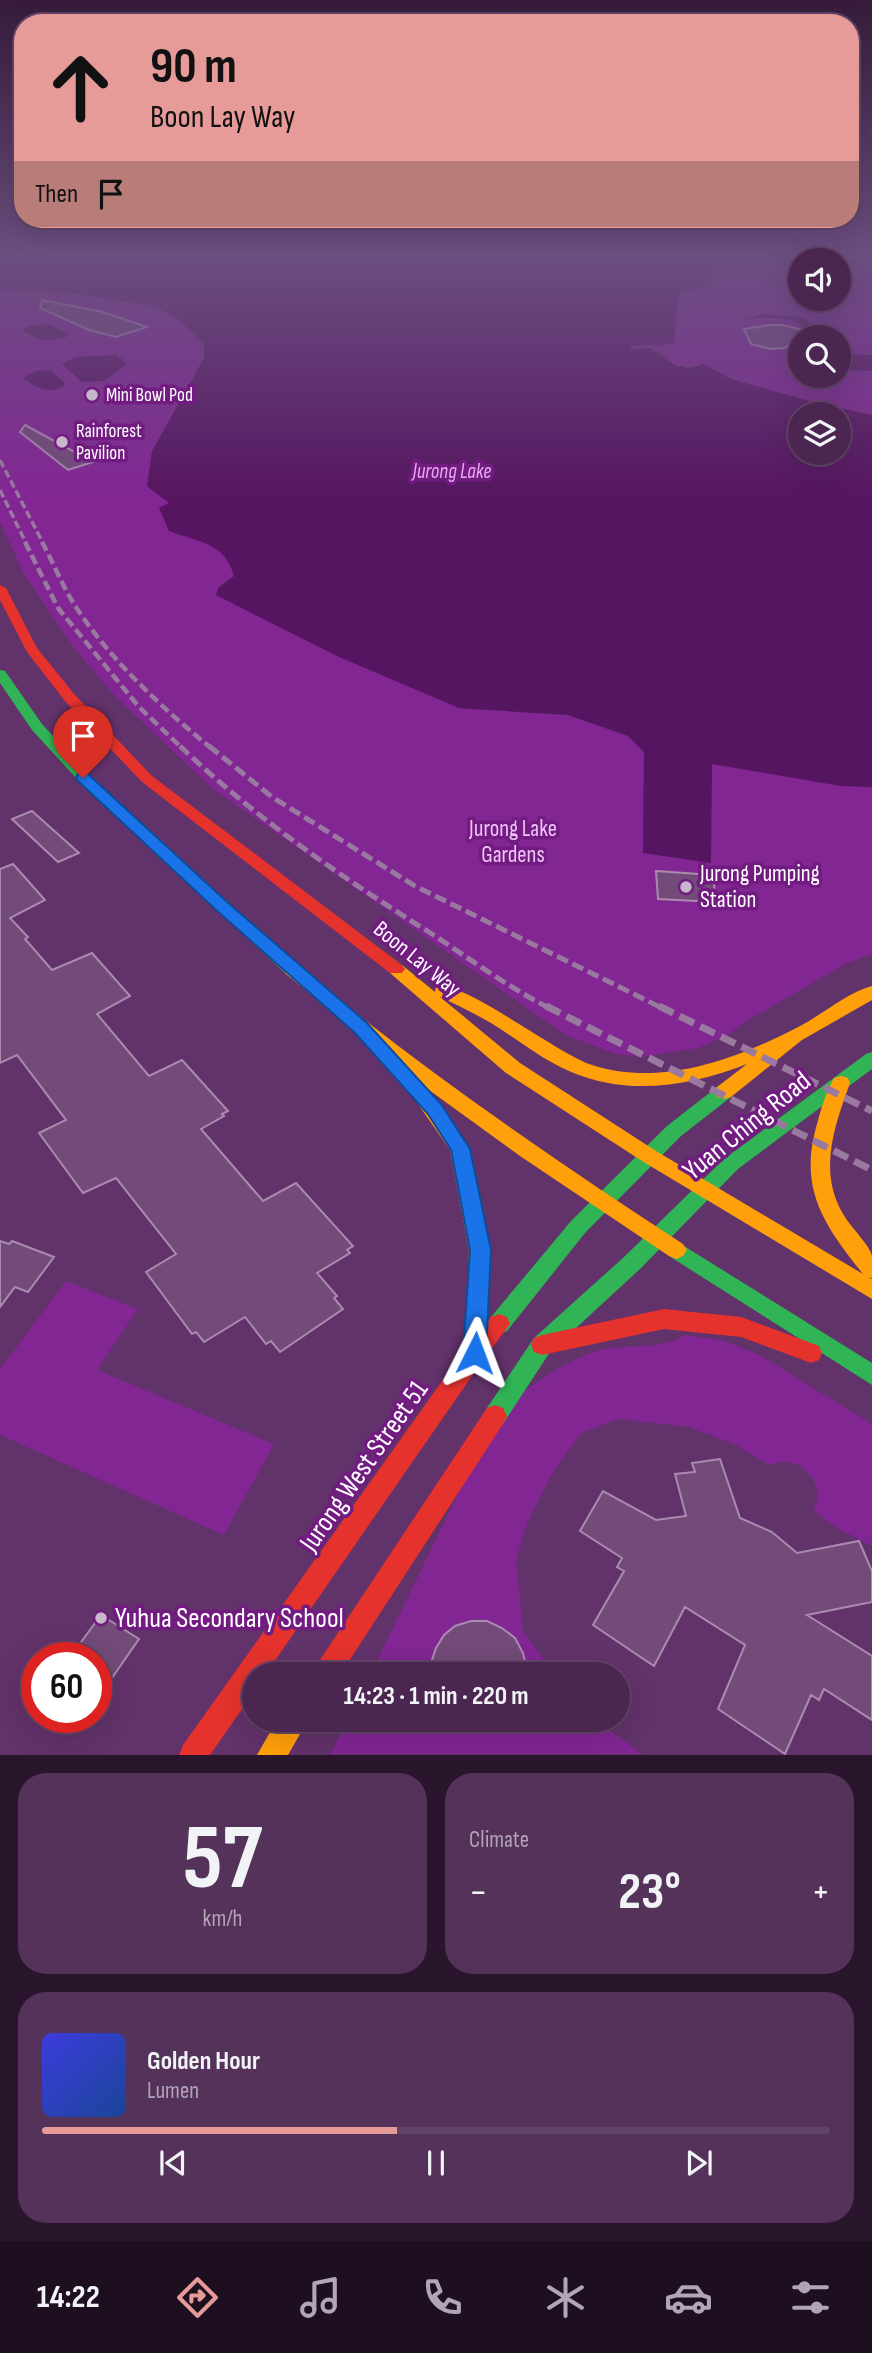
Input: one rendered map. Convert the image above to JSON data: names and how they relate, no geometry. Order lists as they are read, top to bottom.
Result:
{
  "streets": {
    "main road": ["Boon Lay Way", "Yuan Ching Road", "Jurong West Street 51"]
  },
  "crossings": [
    ["Boon Lay Way", "Yuan Ching Road"],
    ["Boon Lay Way", "Jurong West Street 51"],
    ["Yuan Ching Road", "Jurong West Street 51"]
  ],
  "water": ["Jurong Lake"],
  "parks": ["Jurong Lake Gardens"],
  "places": [
    "Mini Bowl Pod",
    "Rainforest Pavilion",
    "Jurong Pumping Station",
    "Yuhua Secondary School"
  ],
  "page": {
    "turn": ["90 m", "Boon Lay Way"],
    "then": "Then",
    "limit": "60",
    "trip": "14:23 · 1 min · 220 m",
    "tile": [
      ["57", "km/h"],
      "Climate"
    ],
    "heat": ["−", "23°", "+"],
    "song": ["Golden Hour", "Lumen"],
    "tabs": "14:22"
  }
}
